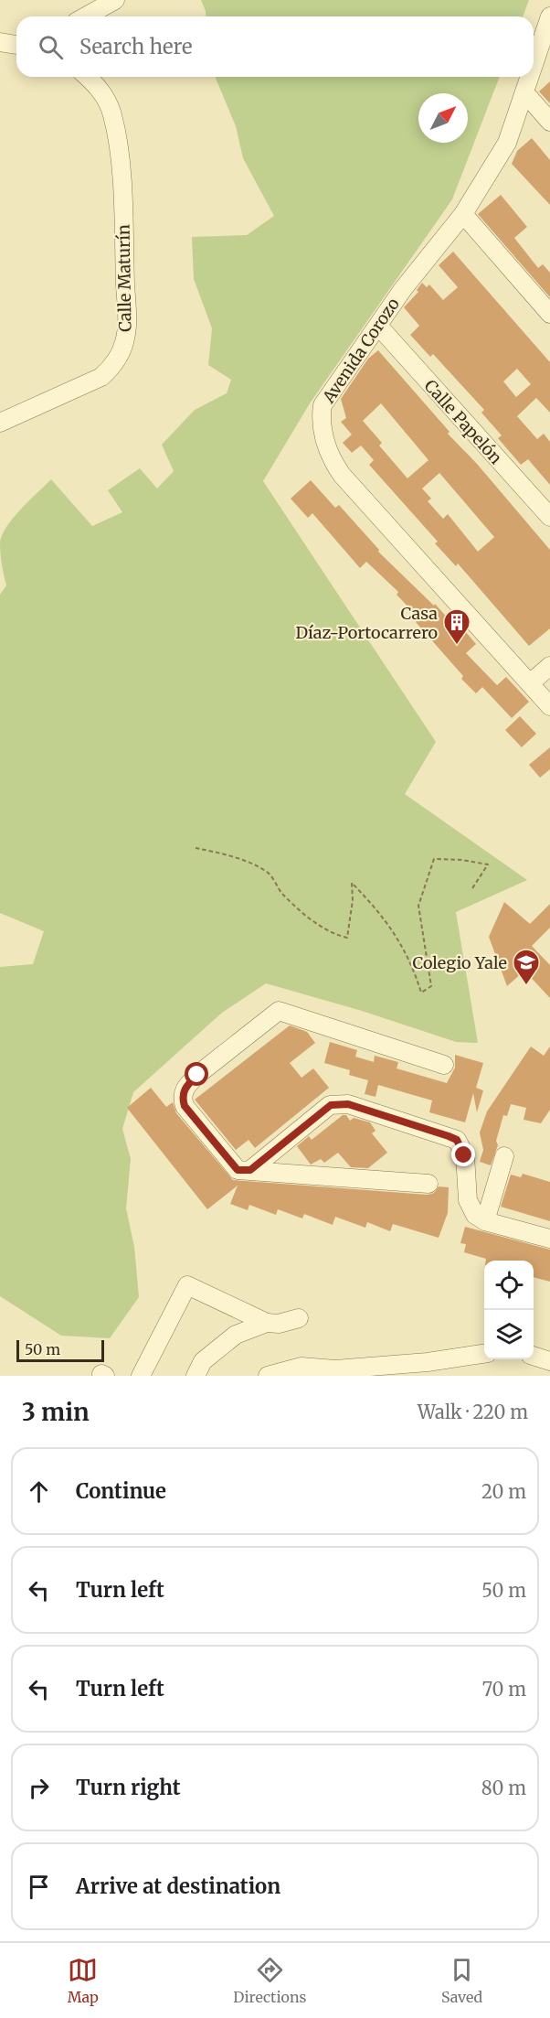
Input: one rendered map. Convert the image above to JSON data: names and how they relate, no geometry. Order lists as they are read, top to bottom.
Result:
{
  "streets": {
    "street": ["Calle Maturín", "Avenida Corozo", "Calle Papelón"]
  },
  "crossings": [
    ["Avenida Corozo", "Calle Papelón"]
  ],
  "places": {
    "building": ["Casa Díaz-Portocarrero"],
    "school or university": ["Colegio Yale"]
  },
  "scale_bar": "50 m",
  "north": "top right",
  "page": {
    "search": "Search here",
    "scale": "50 m",
    "heading": ["3 min", "Walk · 220 m"],
    "list": [
      ["Continue", "20 m"],
      ["Turn left", "50 m"],
      ["Turn left", "70 m"],
      ["Turn right", "80 m"],
      "Arrive at destination"
    ],
    "nav": ["Map", "Directions", "Saved"]
  }
}
